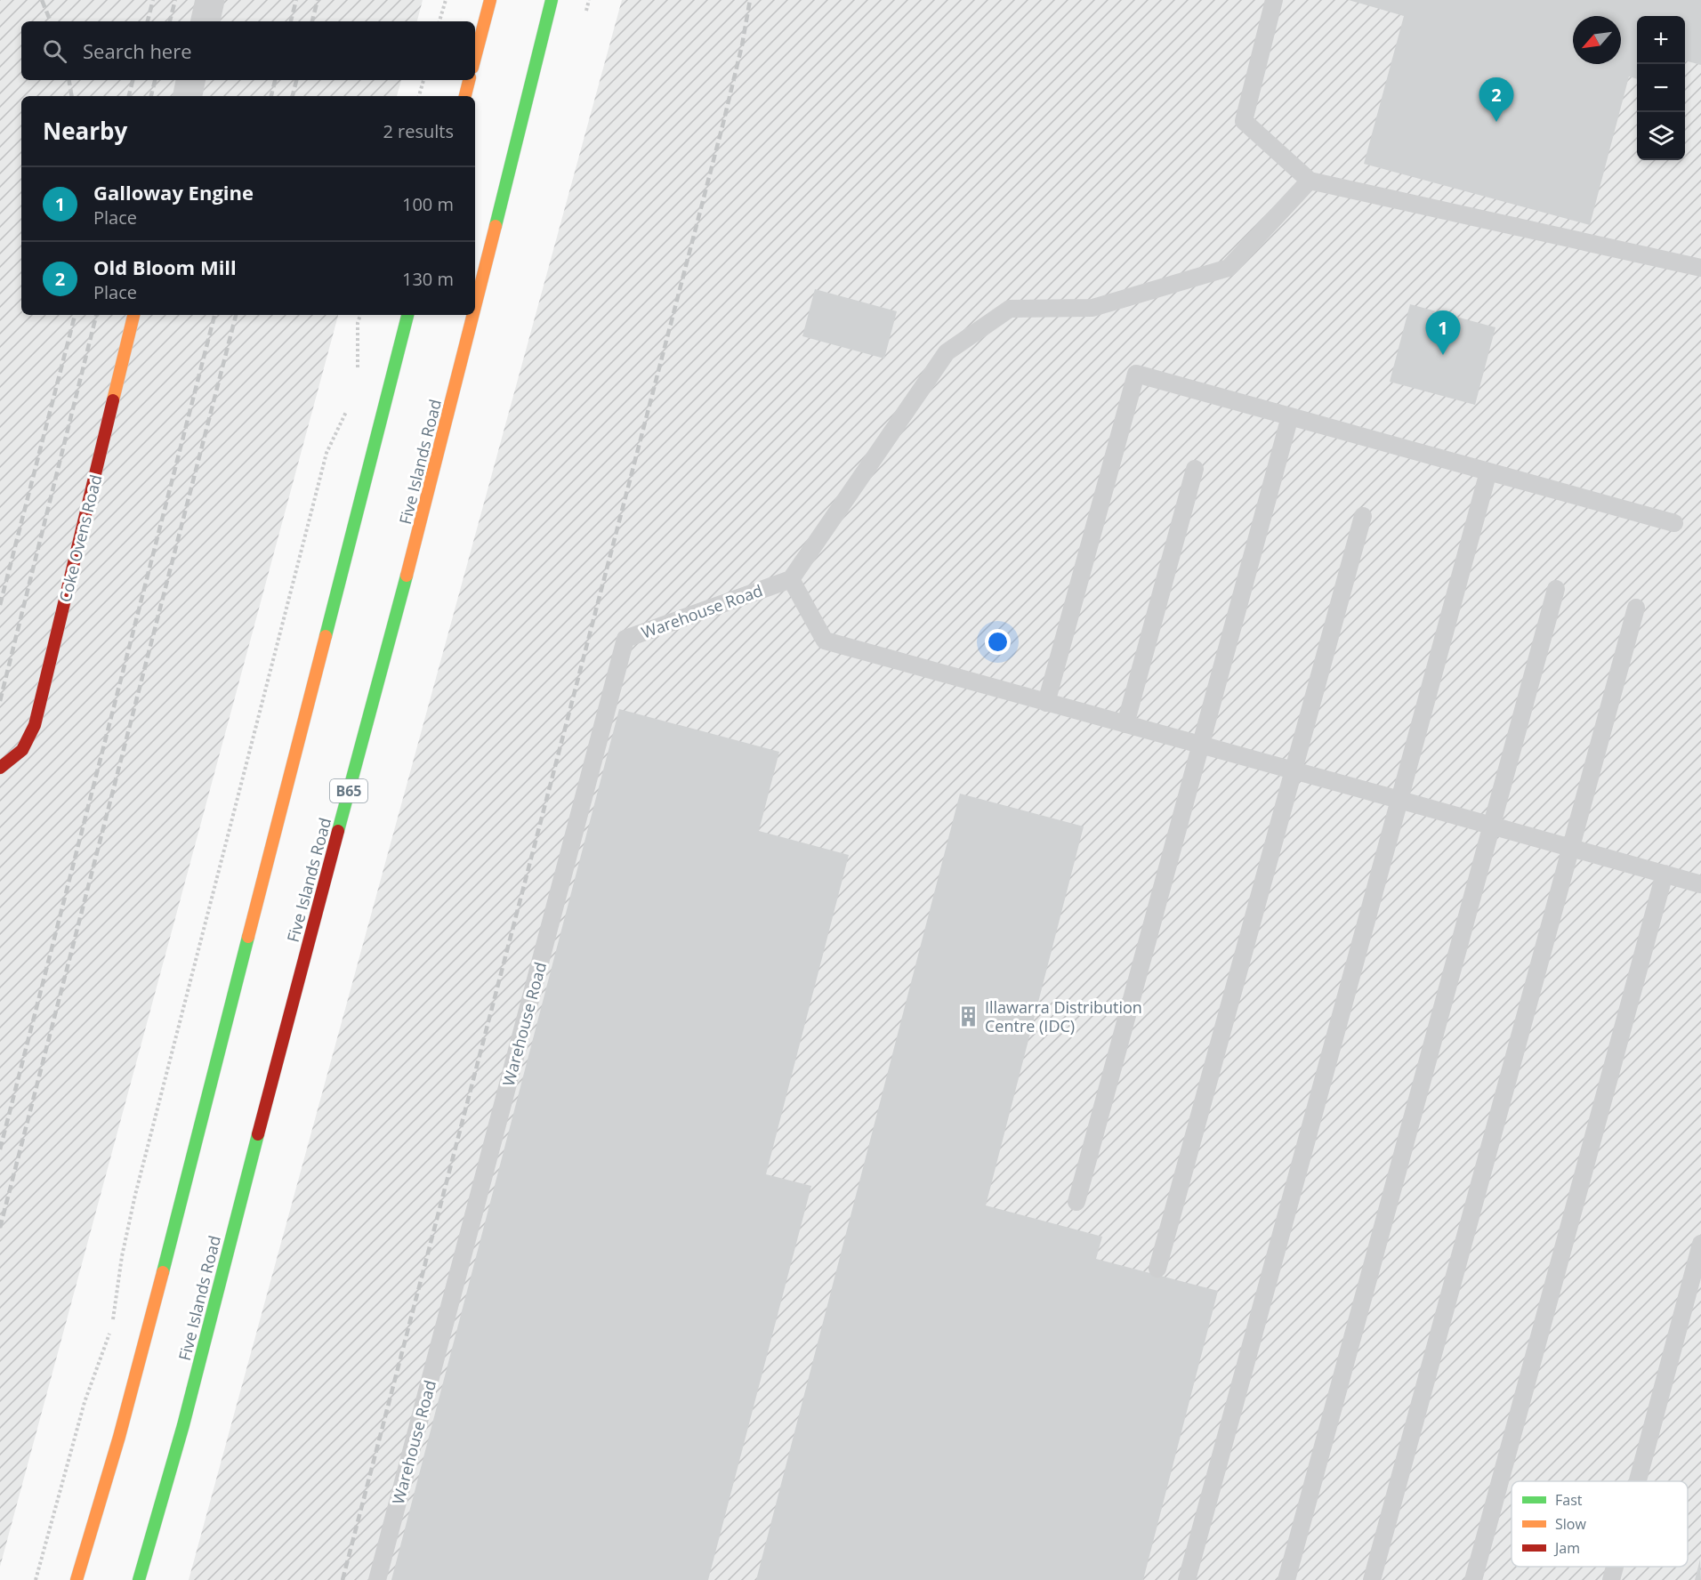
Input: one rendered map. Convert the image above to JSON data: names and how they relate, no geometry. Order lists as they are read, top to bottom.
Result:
{
  "streets": {
    "main road": ["Five Islands Road", "Coke Ovens Road", "B65"],
    "lane": ["Warehouse Road"]
  },
  "places": {
    "building": ["Illawarra Distribution Centre (IDC)"]
  },
  "legend": ["Fast", "Slow", "Jam"],
  "north": "bottom left",
  "page": {
    "map_buttons": ["+", "−"],
    "search": "Search here",
    "pins": ["2", "1"],
    "heading": ["Nearby", "2 results"],
    "list": [
      {
        "mark": "1",
        "name": "Galloway Engine",
        "note": "Place",
        "value": "100 m"
      },
      {
        "mark": "2",
        "name": "Old Bloom Mill",
        "note": "Place",
        "value": "130 m"
      }
    ]
  }
}
